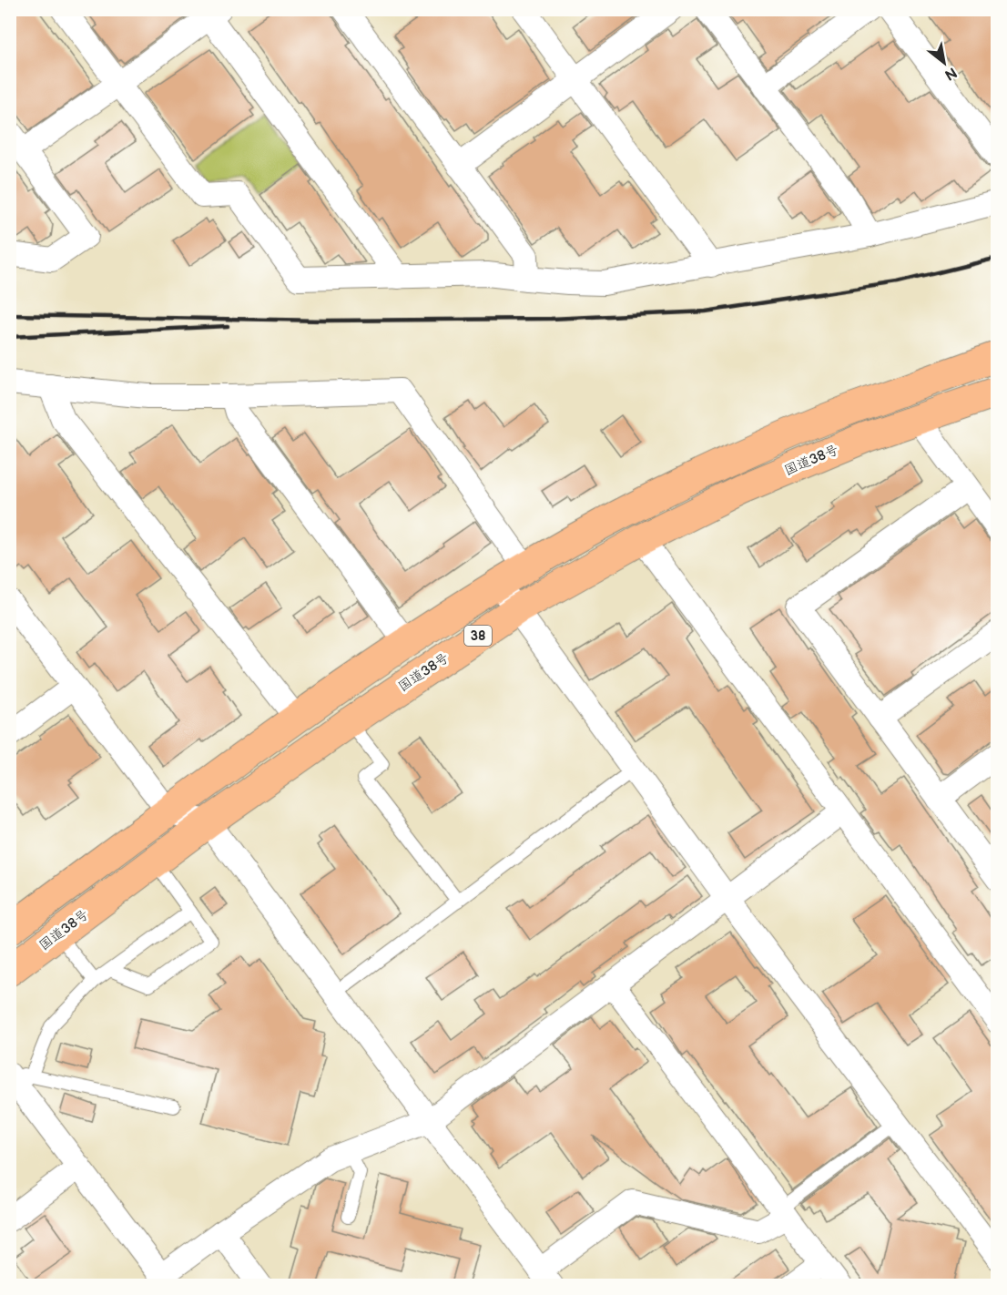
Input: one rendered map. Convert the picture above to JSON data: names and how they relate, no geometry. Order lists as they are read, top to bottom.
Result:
{
  "streets": {
    "highway": ["国道38号", "38"]
  },
  "north": "bottom right"
}
